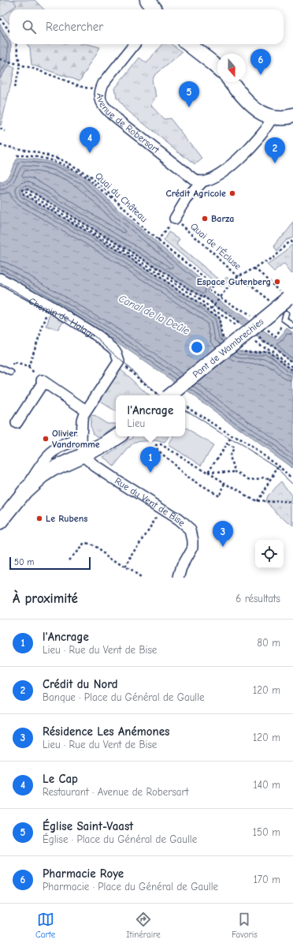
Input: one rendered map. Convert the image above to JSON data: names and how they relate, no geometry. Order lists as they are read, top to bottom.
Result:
{
  "streets": {
    "street": [
      "Avenue de Robersart",
      "Chemin de Halage",
      "Pont de Wambrechies",
      "Rue du Vent de Bise"
    ],
    "path": ["Quai du Château", "Quai de l'Écluse"]
  },
  "water": ["Canal de la Deûle"],
  "places": [
    "Crédit Agricole",
    "Barza",
    "Espace Gutenberg",
    "Olivier Vandromme",
    "Le Rubens"
  ],
  "scale_bar": "50 m",
  "north": "bottom",
  "page": {
    "search": "Rechercher",
    "pins": [
      "6",
      "5",
      "4",
      "2",
      "1",
      "3"
    ],
    "popup": ["l'Ancrage", "Lieu"],
    "scale": "50 m",
    "heading": ["À proximité", "6 résultats"],
    "list": [
      {
        "mark": "1",
        "name": "l'Ancrage",
        "note": "Lieu · Rue du Vent de Bise",
        "value": "80 m"
      },
      {
        "mark": "2",
        "name": "Crédit du Nord",
        "note": "Banque · Place du Général de Gaulle",
        "value": "120 m"
      },
      {
        "mark": "3",
        "name": "Résidence Les Anémones",
        "note": "Lieu · Rue du Vent de Bise",
        "value": "120 m"
      },
      {
        "mark": "4",
        "name": "Le Cap",
        "note": "Restaurant · Avenue de Robersart",
        "value": "140 m"
      },
      {
        "mark": "5",
        "name": "Église Saint-Vaast",
        "note": "Église · Place du Général de Gaulle",
        "value": "150 m"
      },
      {
        "mark": "6",
        "name": "Pharmacie Roye",
        "note": "Pharmacie · Place du Général de Gaulle",
        "value": "170 m"
      }
    ],
    "nav": ["Carte", "Itinéraire", "Favoris"]
  }
}
